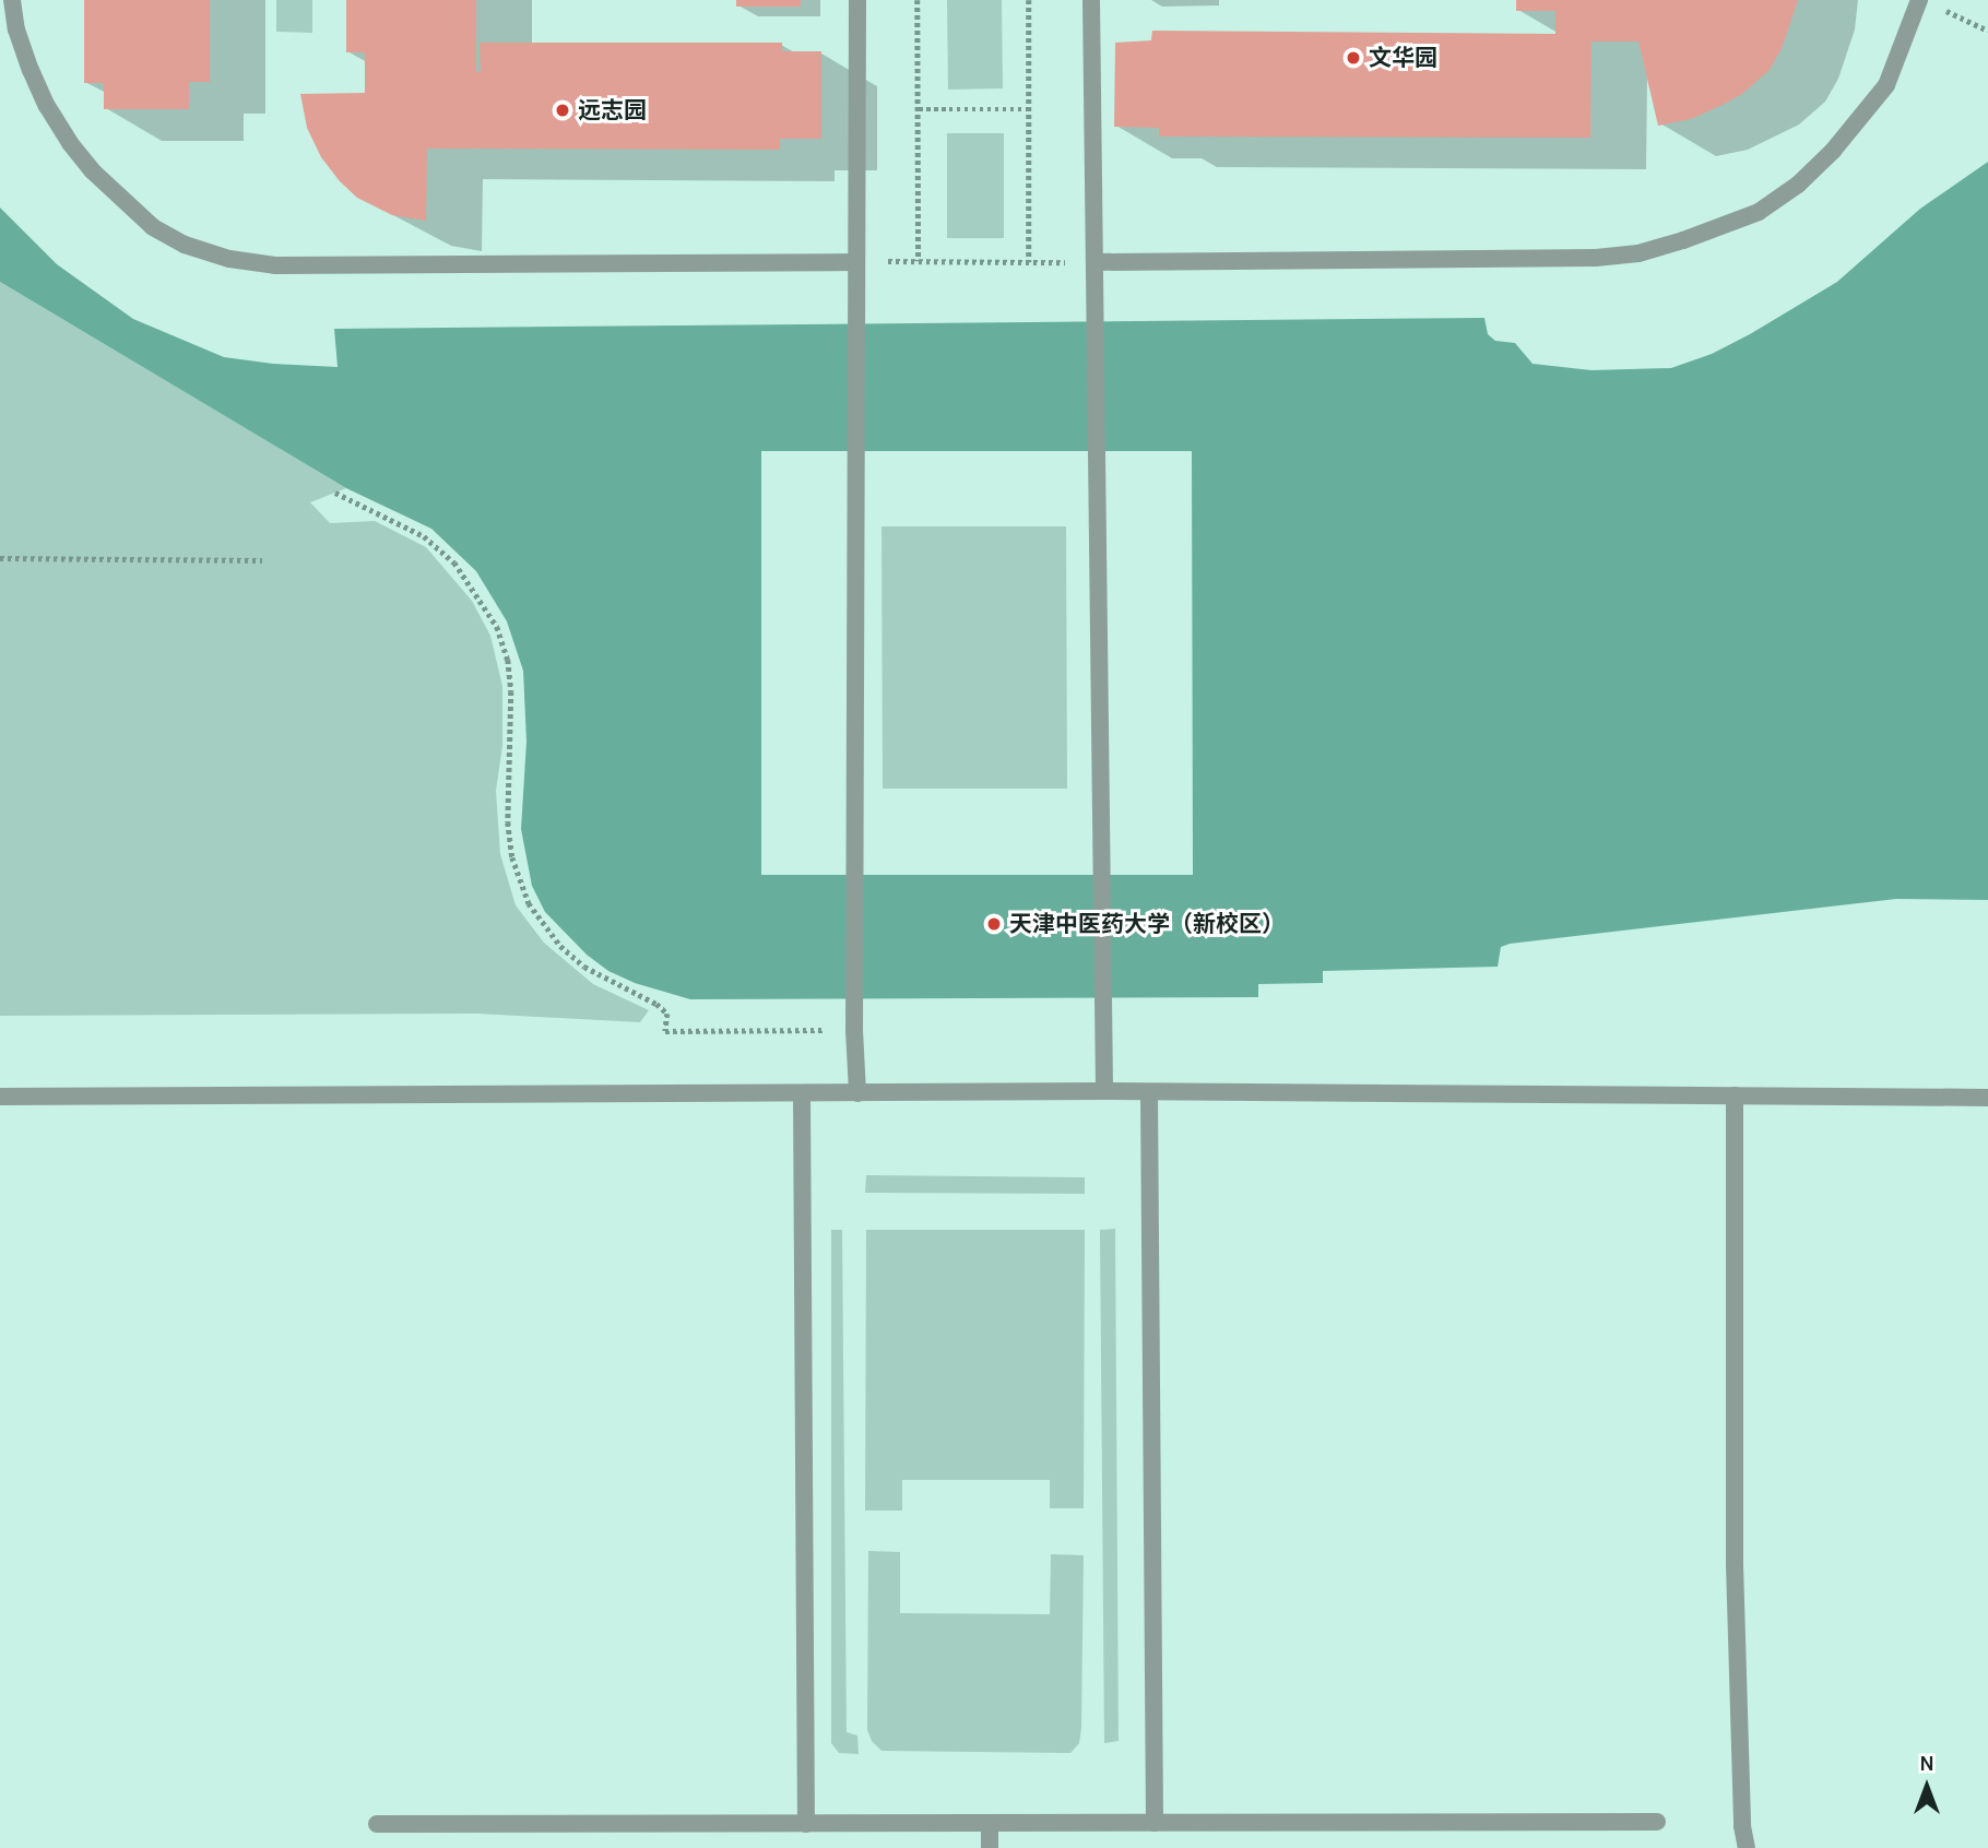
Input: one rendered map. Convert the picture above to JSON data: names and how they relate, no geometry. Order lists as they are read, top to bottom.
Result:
{
  "places": ["文华园", "远志园", "天津中医药大学（新校区）"],
  "north": "top"
}
